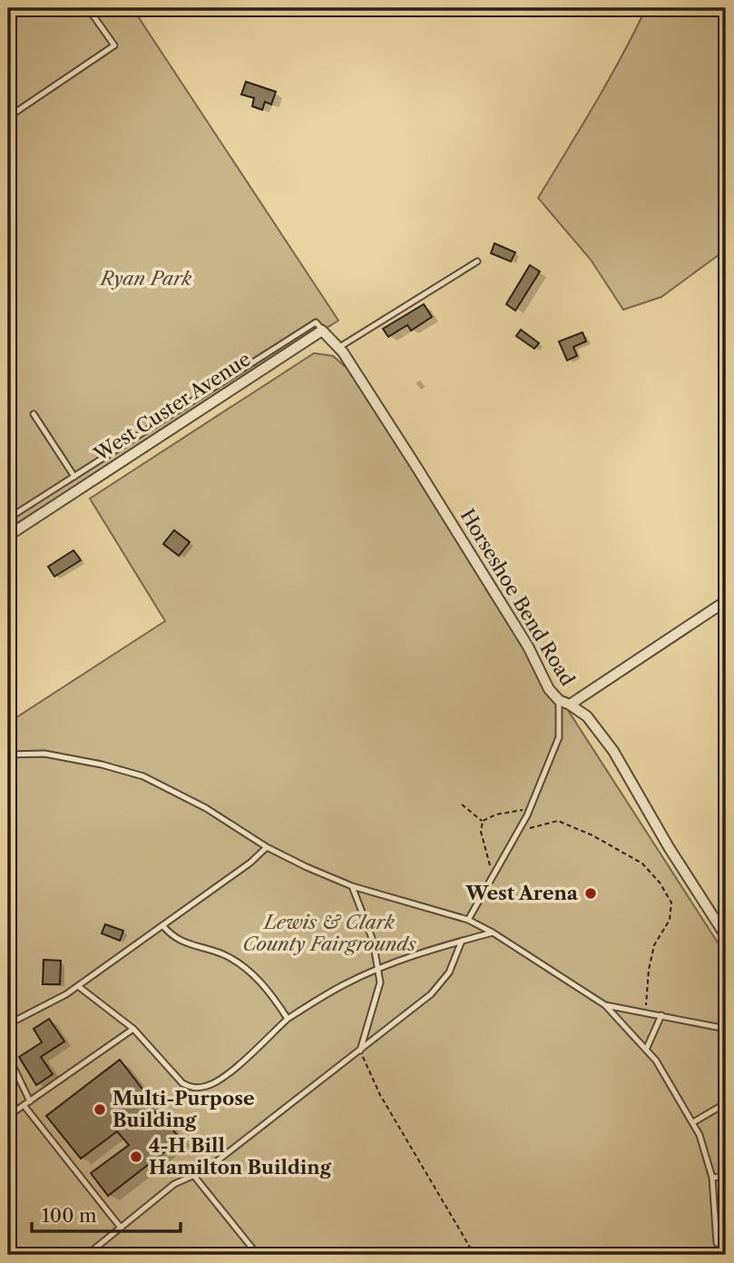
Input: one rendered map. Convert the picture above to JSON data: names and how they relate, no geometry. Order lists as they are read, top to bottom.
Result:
{
  "streets": {
    "street": ["West Custer Avenue", "Horseshoe Bend Road"]
  },
  "parks": ["Ryan Park", "Lewis & Clark County Fairgrounds"],
  "places": ["West Arena", "Multi-Purpose Building", "4-H Bill Hamilton Building"],
  "scale_bar": "100 m"
}
